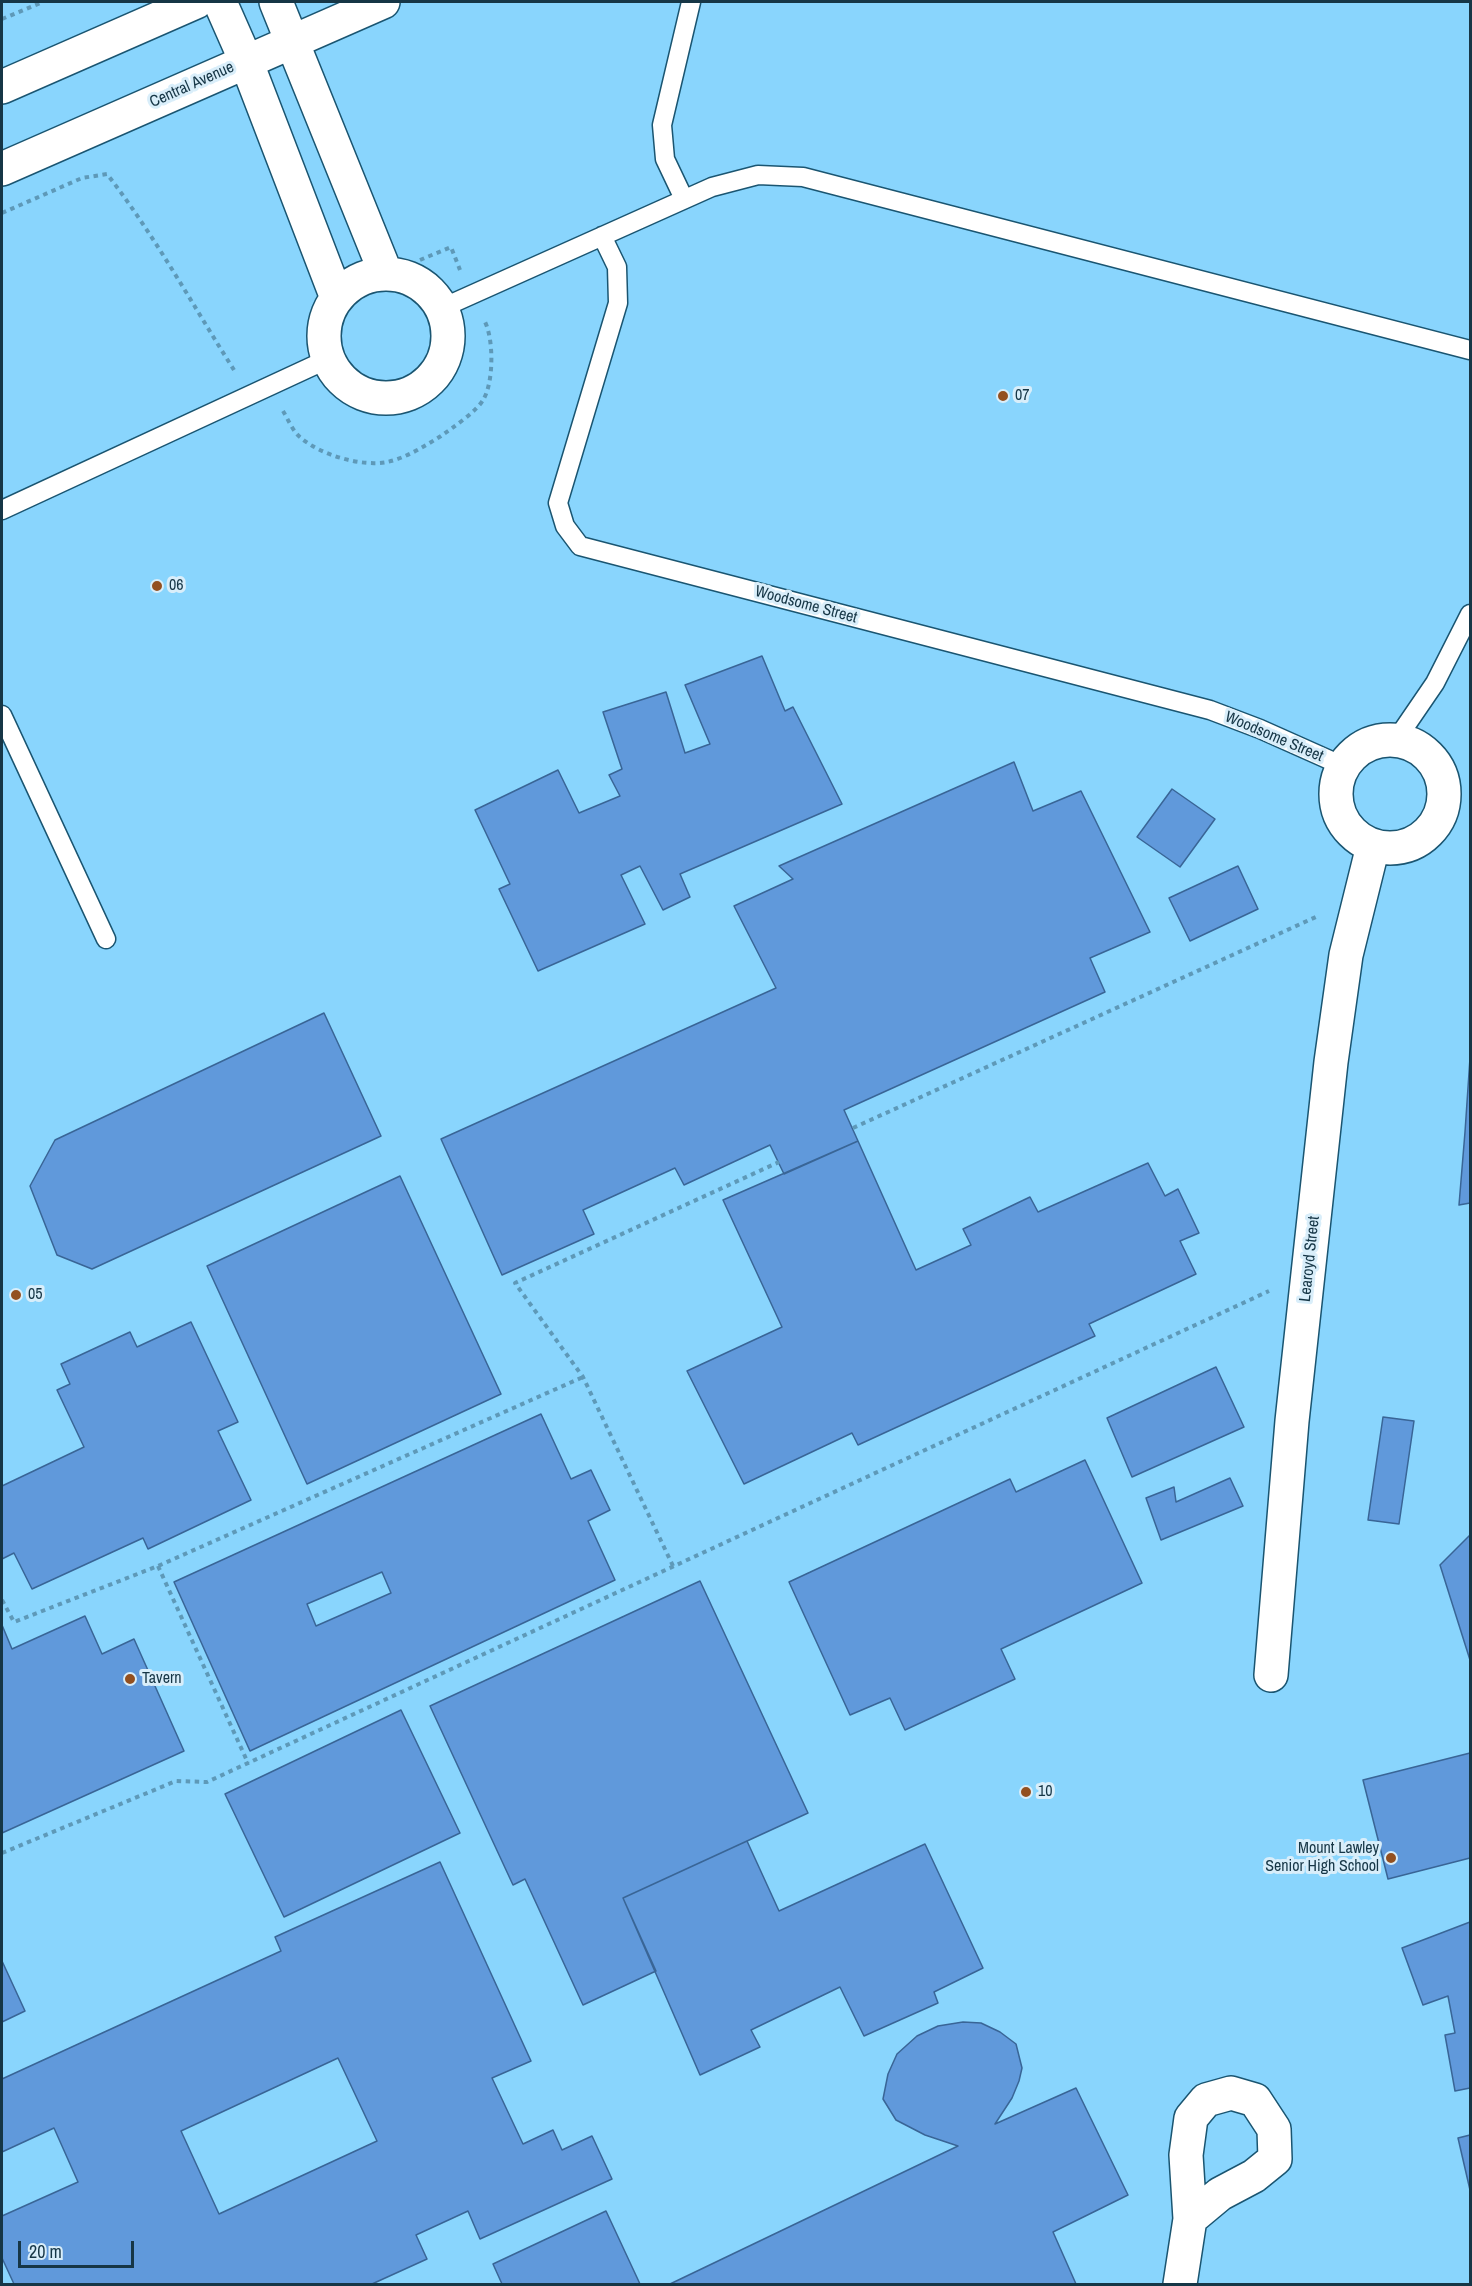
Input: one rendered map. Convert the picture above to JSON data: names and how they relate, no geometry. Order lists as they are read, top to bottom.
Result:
{
  "streets": {
    "street": ["Central Avenue", "Woodsome Street", "Learoyd Street"]
  },
  "crossings": [
    ["Woodsome Street", "Learoyd Street"]
  ],
  "places": [
    "07",
    "06",
    "05",
    "Tavern",
    "10",
    "Mount Lawley Senior High School"
  ],
  "scale_bar": "20 m"
}
